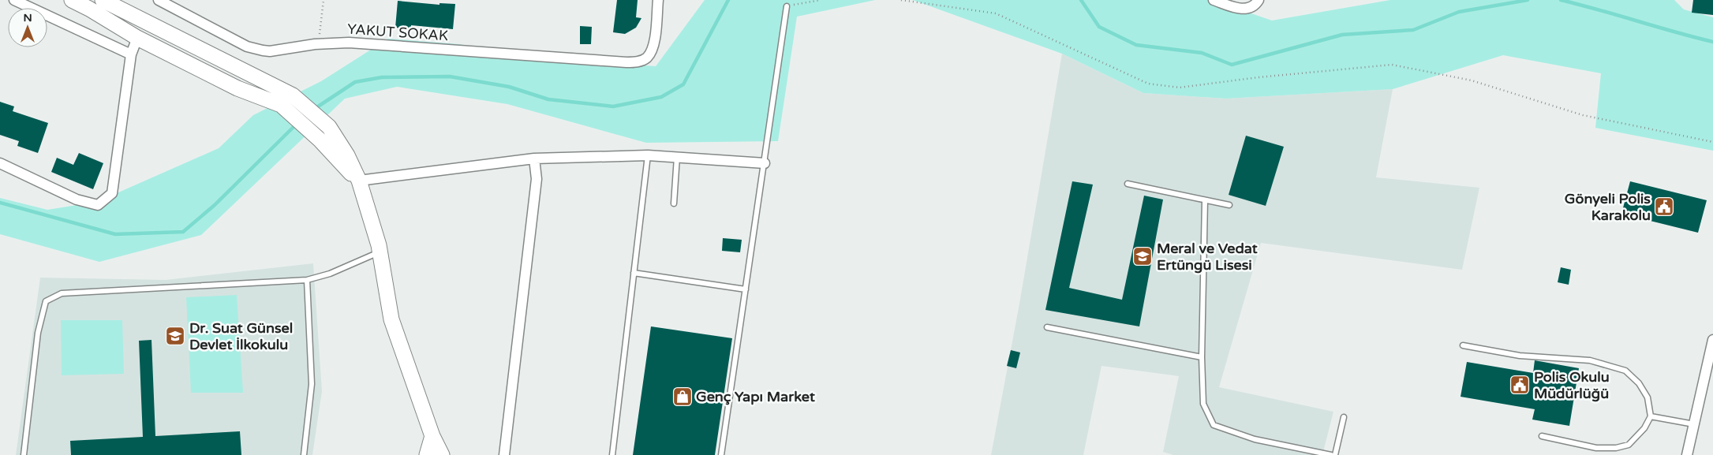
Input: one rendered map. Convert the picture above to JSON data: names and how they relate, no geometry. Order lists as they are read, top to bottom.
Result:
{
  "streets": {
    "street": ["YAKUT SOKAK"]
  },
  "places": {
    "public building": ["Gönyeli Polis Karakolu", "Polis Okulu Müdürlüğü"],
    "school or university": ["Meral ve Vedat Ertüngü Lisesi", "Dr. Suat Günsel Devlet İlkokulu"],
    "shop": ["Genç Yapı Market"]
  },
  "north": "top"
}
